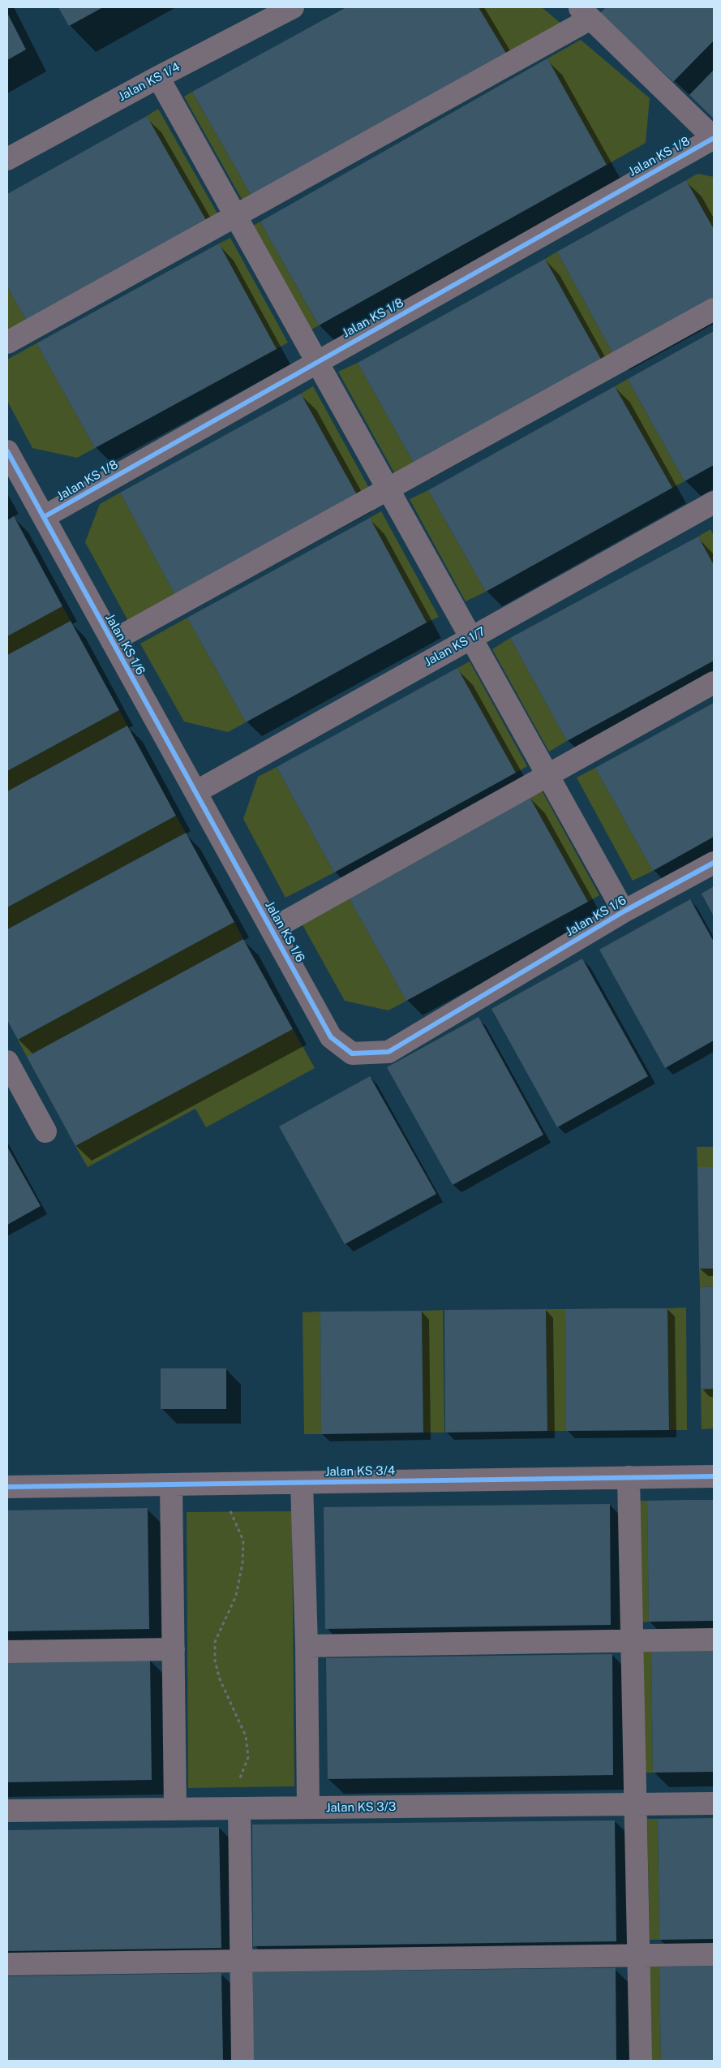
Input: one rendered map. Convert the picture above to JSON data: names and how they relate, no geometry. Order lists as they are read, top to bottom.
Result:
{
  "streets": {
    "street": [
      "Jalan KS 1/4",
      "Jalan KS 1/8",
      "Jalan KS 1/6",
      "Jalan KS 1/7",
      "Jalan KS 3/4",
      "Jalan KS 3/3"
    ]
  },
  "crossings": [
    ["Jalan KS 1/8", "Jalan KS 1/6"],
    ["Jalan KS 1/6", "Jalan KS 1/7"]
  ]
}
